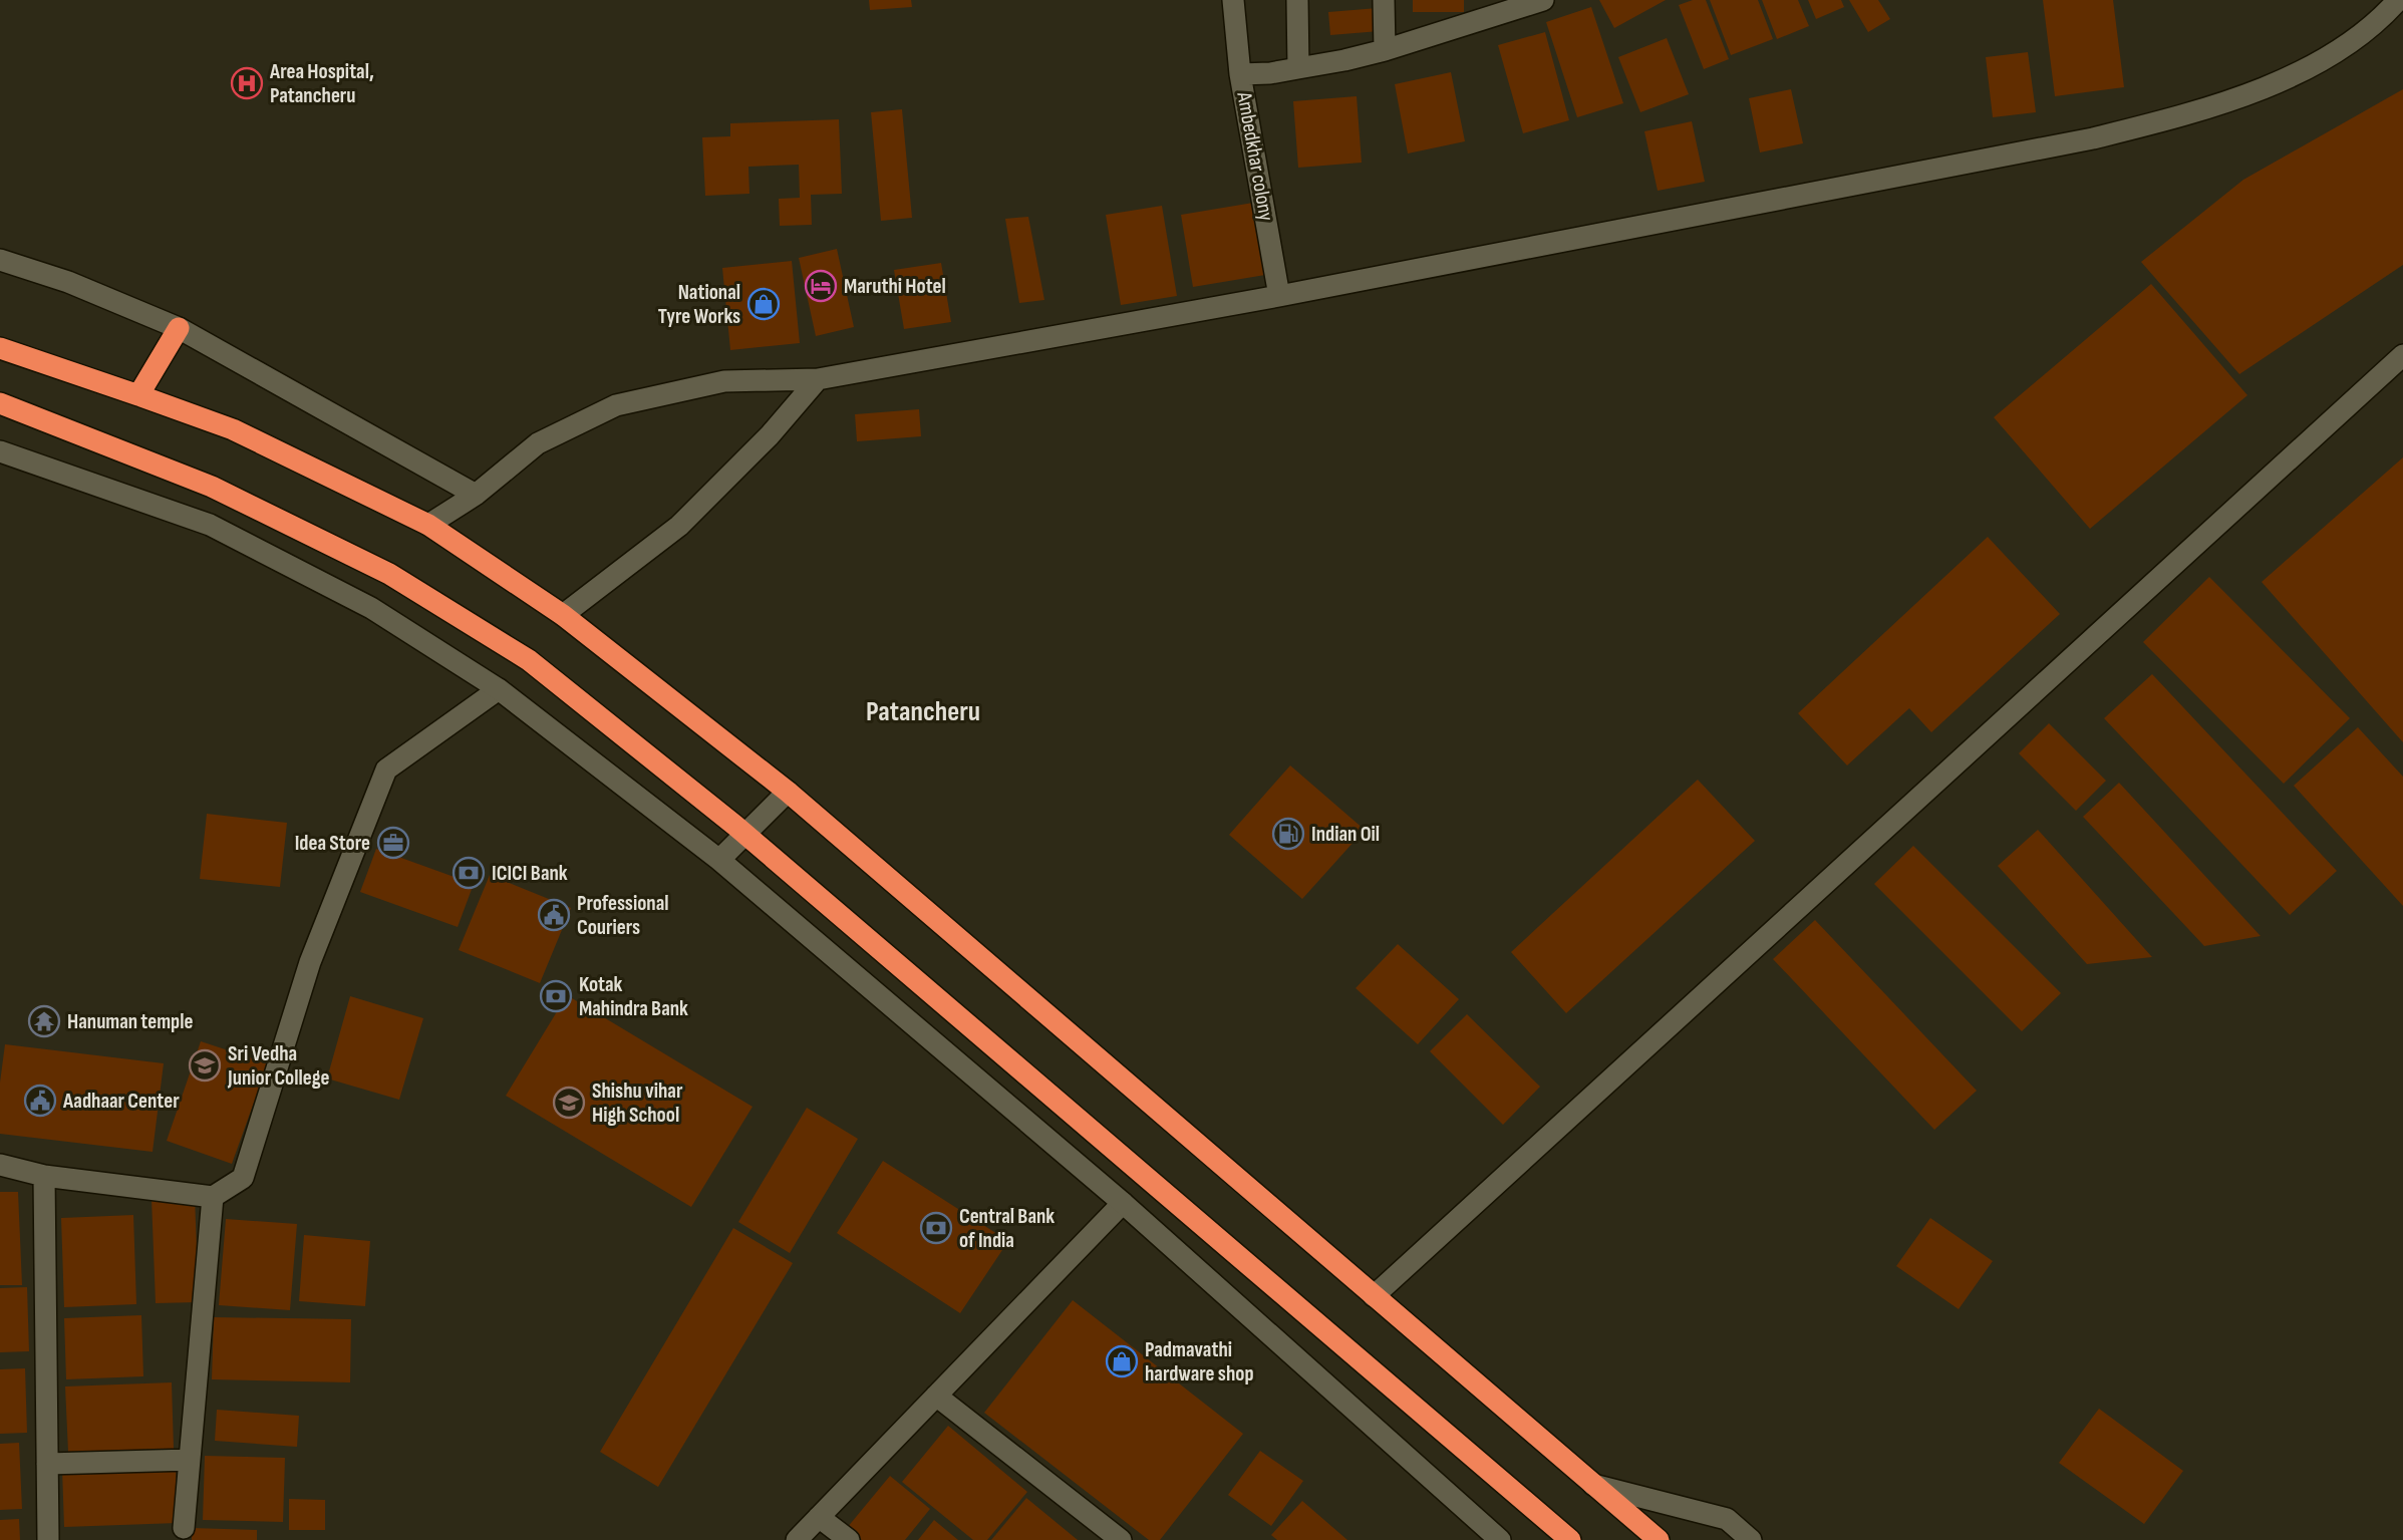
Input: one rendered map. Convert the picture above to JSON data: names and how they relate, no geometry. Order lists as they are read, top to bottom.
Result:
{
  "streets": {
    "street": ["Ambedkhar colony"]
  },
  "districts": ["Patancheru"],
  "places": {
    "hospital": ["Area Hospital, Patancheru"],
    "hotel": ["Maruthi Hotel"],
    "shop": ["National Tyre Works", "Padmavathi hardware shop"],
    "fuel station": ["Indian Oil"],
    "office": ["Idea Store"],
    "bank": ["ICICI Bank", "Kotak Mahindra Bank", "Central Bank of India"],
    "public building": ["Professional Couriers", "Aadhaar Center"],
    "temple": ["Hanuman temple"],
    "school or university": ["Sri Vedha Junior College", "Shishu vihar High School"]
  }
}
